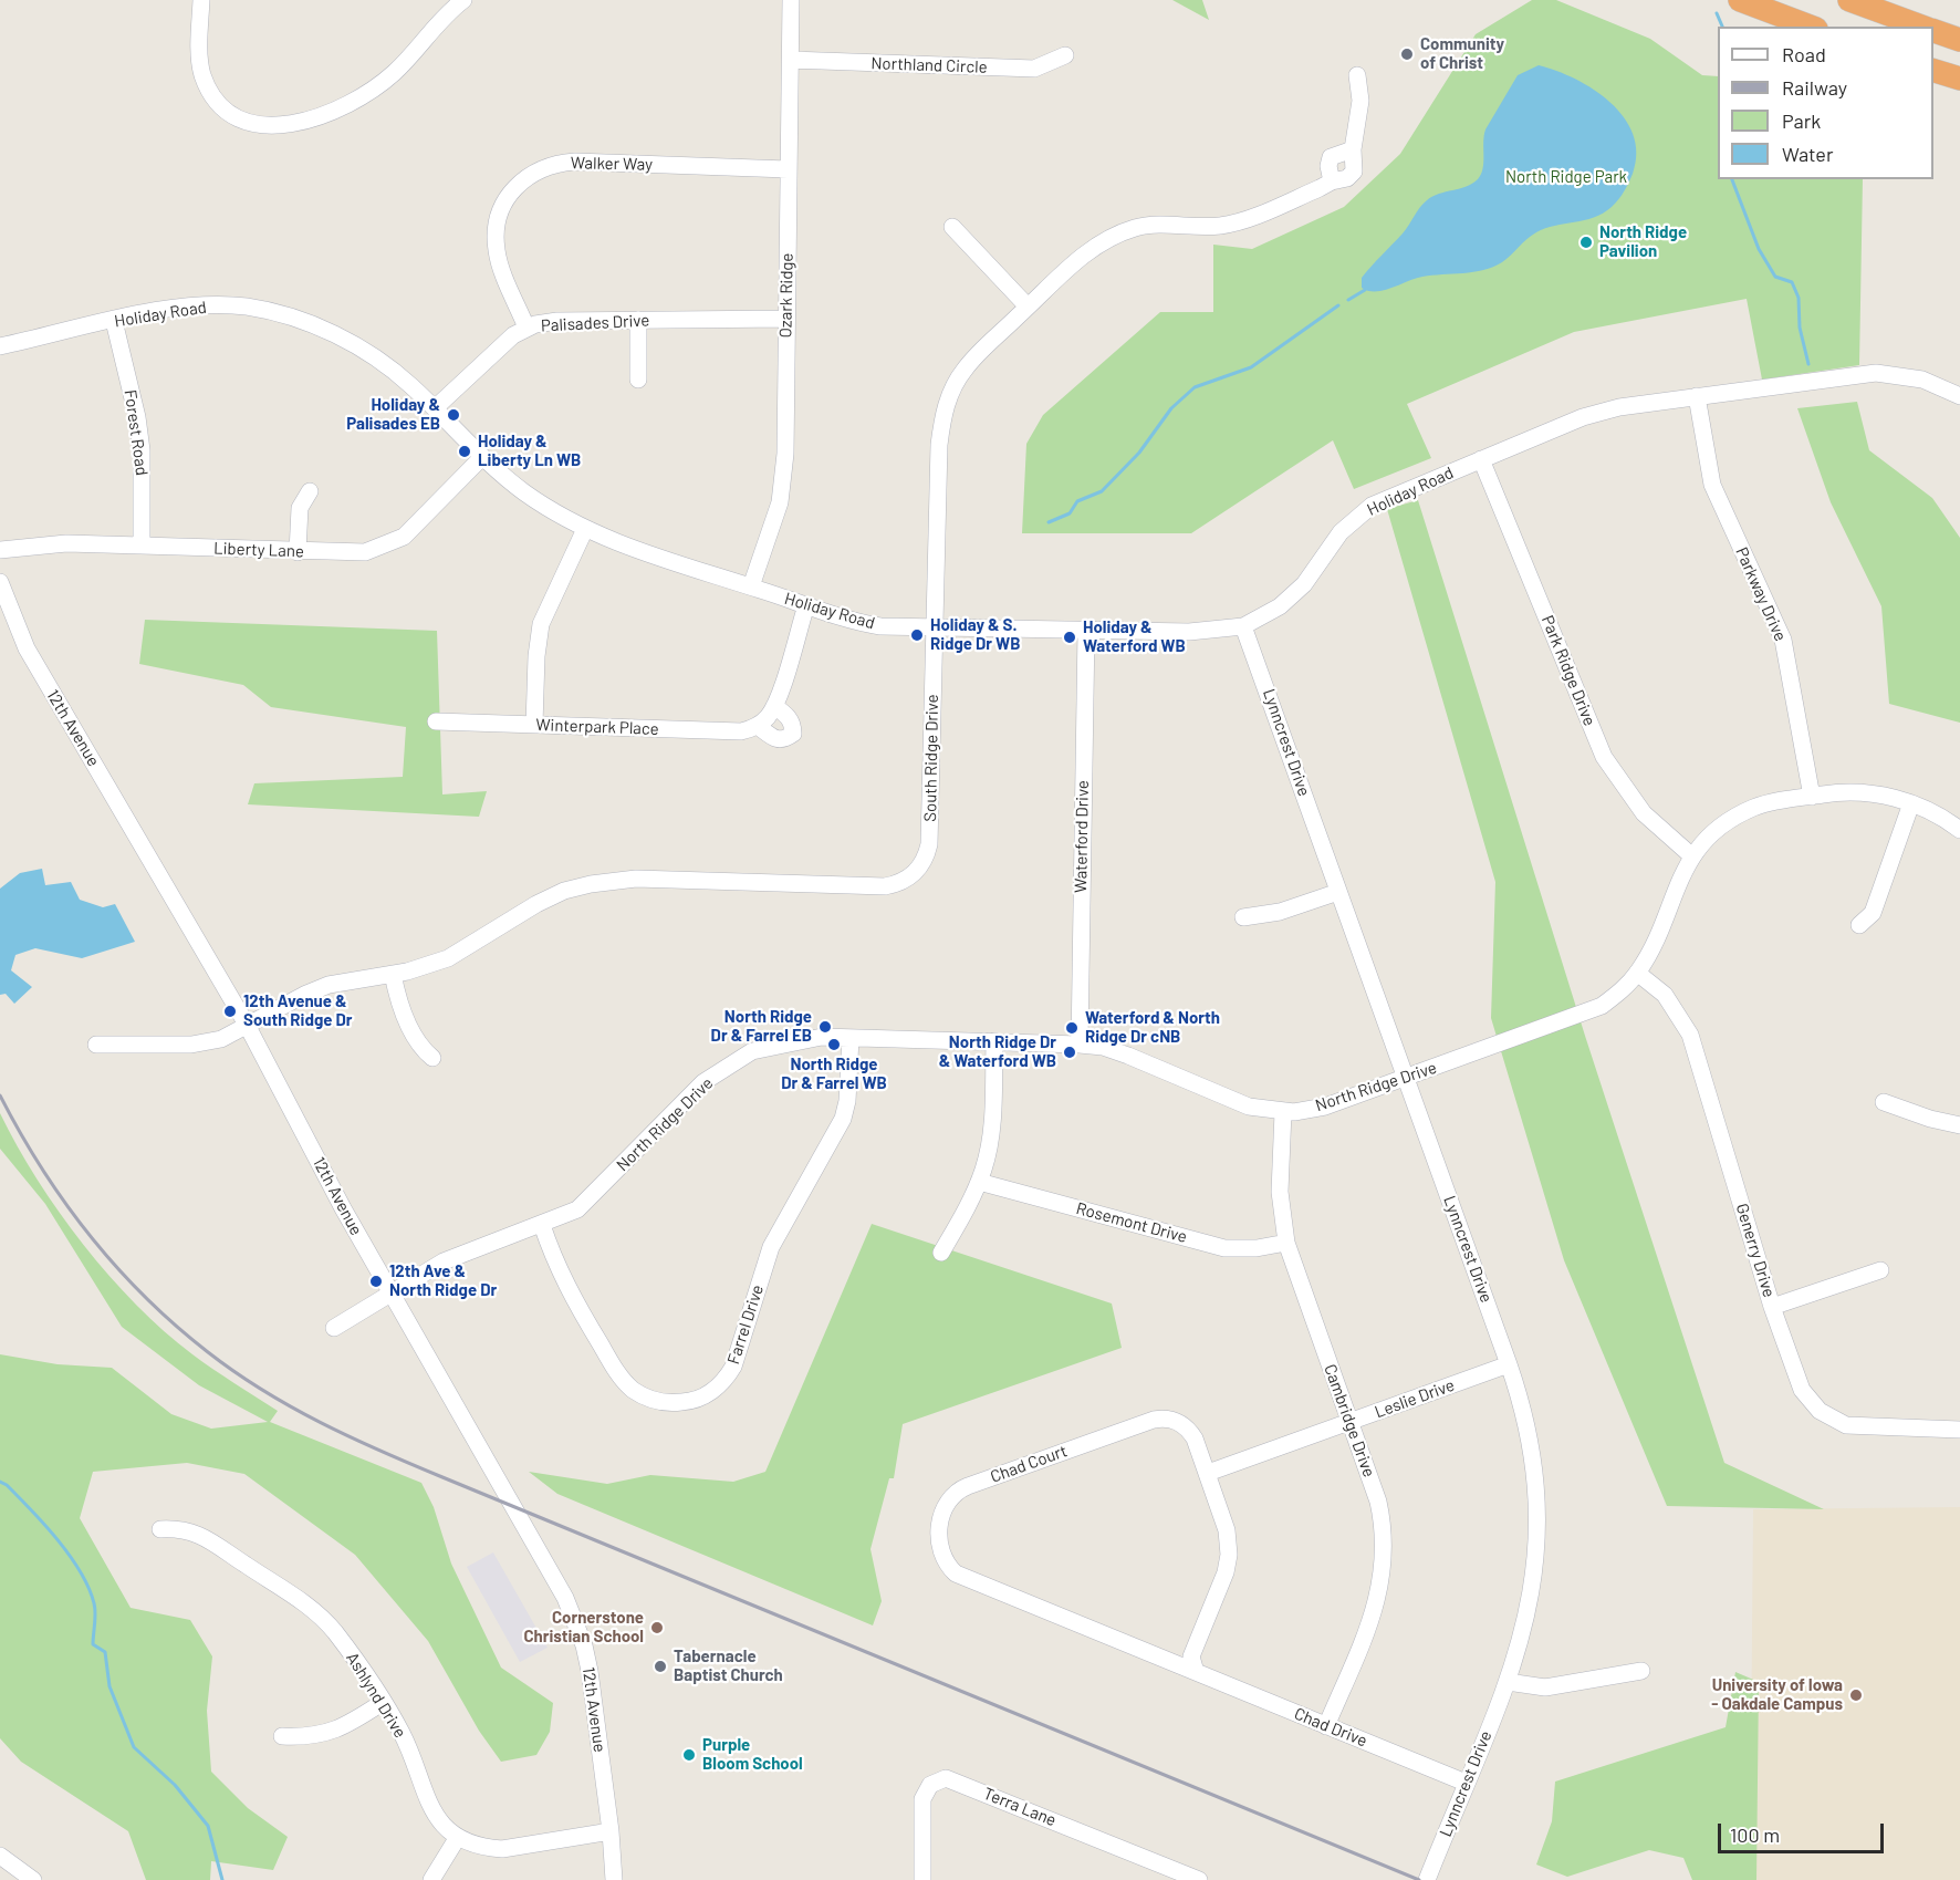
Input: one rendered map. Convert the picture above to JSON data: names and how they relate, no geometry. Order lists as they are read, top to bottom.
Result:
{
  "streets": {
    "street": [
      "Northland Circle",
      "Walker Way",
      "Ozark Ridge",
      "Holiday Road",
      "Palisades Drive",
      "Forest Road",
      "Liberty Lane",
      "Parkway Drive",
      "Park Ridge Drive",
      "Winterpark Place",
      "12th Avenue",
      "Lynncrest Drive",
      "South Ridge Drive",
      "Waterford Drive",
      "North Ridge Drive",
      "Rosemont Drive",
      "Generry Drive",
      "Farrel Drive",
      "Leslie Drive",
      "Cambridge Drive",
      "Chad Court",
      "Ashlynd Drive",
      "Chad Drive",
      "Terra Lane"
    ]
  },
  "crossings": [
    ["Northland Circle", "Ozark Ridge"],
    ["Walker Way", "Ozark Ridge"],
    ["Walker Way", "Palisades Drive"],
    ["Ozark Ridge", "Holiday Road"],
    ["Ozark Ridge", "Palisades Drive"],
    ["Holiday Road", "Palisades Drive"],
    ["Holiday Road", "Forest Road"],
    ["Holiday Road", "Liberty Lane"],
    ["Holiday Road", "Parkway Drive"],
    ["Holiday Road", "Park Ridge Drive"],
    ["Holiday Road", "Lynncrest Drive"],
    ["Holiday Road", "South Ridge Drive"],
    ["Holiday Road", "Waterford Drive"],
    ["Forest Road", "Liberty Lane"],
    ["Parkway Drive", "North Ridge Drive"],
    ["Park Ridge Drive", "North Ridge Drive"],
    ["12th Avenue", "South Ridge Drive"],
    ["12th Avenue", "North Ridge Drive"],
    ["12th Avenue", "Ashlynd Drive"],
    ["Lynncrest Drive", "North Ridge Drive"],
    ["Lynncrest Drive", "Leslie Drive"],
    ["Lynncrest Drive", "Chad Drive"],
    ["Waterford Drive", "North Ridge Drive"],
    ["North Ridge Drive", "Generry Drive"],
    ["North Ridge Drive", "Farrel Drive"],
    ["North Ridge Drive", "Cambridge Drive"],
    ["Rosemont Drive", "Cambridge Drive"],
    ["Leslie Drive", "Cambridge Drive"],
    ["Leslie Drive", "Chad Court"],
    ["Cambridge Drive", "Chad Drive"],
    ["Chad Court", "Chad Drive"]
  ],
  "parks": ["North Ridge Park"],
  "places": [
    "Community of Christ",
    "North Ridge Pavilion",
    "Holiday & Palisades EB",
    "Holiday & Liberty Ln WB",
    "Holiday & S. Ridge Dr WB",
    "Holiday & Waterford WB",
    "12th Avenue & South Ridge Dr",
    "North Ridge Dr & Farrel EB",
    "Waterford & North Ridge Dr cNB",
    "North Ridge Dr & Farrel WB",
    "North Ridge Dr & Waterford WB",
    "12th Ave & North Ridge Dr",
    "Cornerstone Christian School",
    "Tabernacle Baptist Church",
    "University of Iowa - Oakdale Campus",
    "Purple Bloom School"
  ],
  "legend": [
    "Road",
    "Railway",
    "Park",
    "Water"
  ],
  "scale_bar": "100 m"
}
